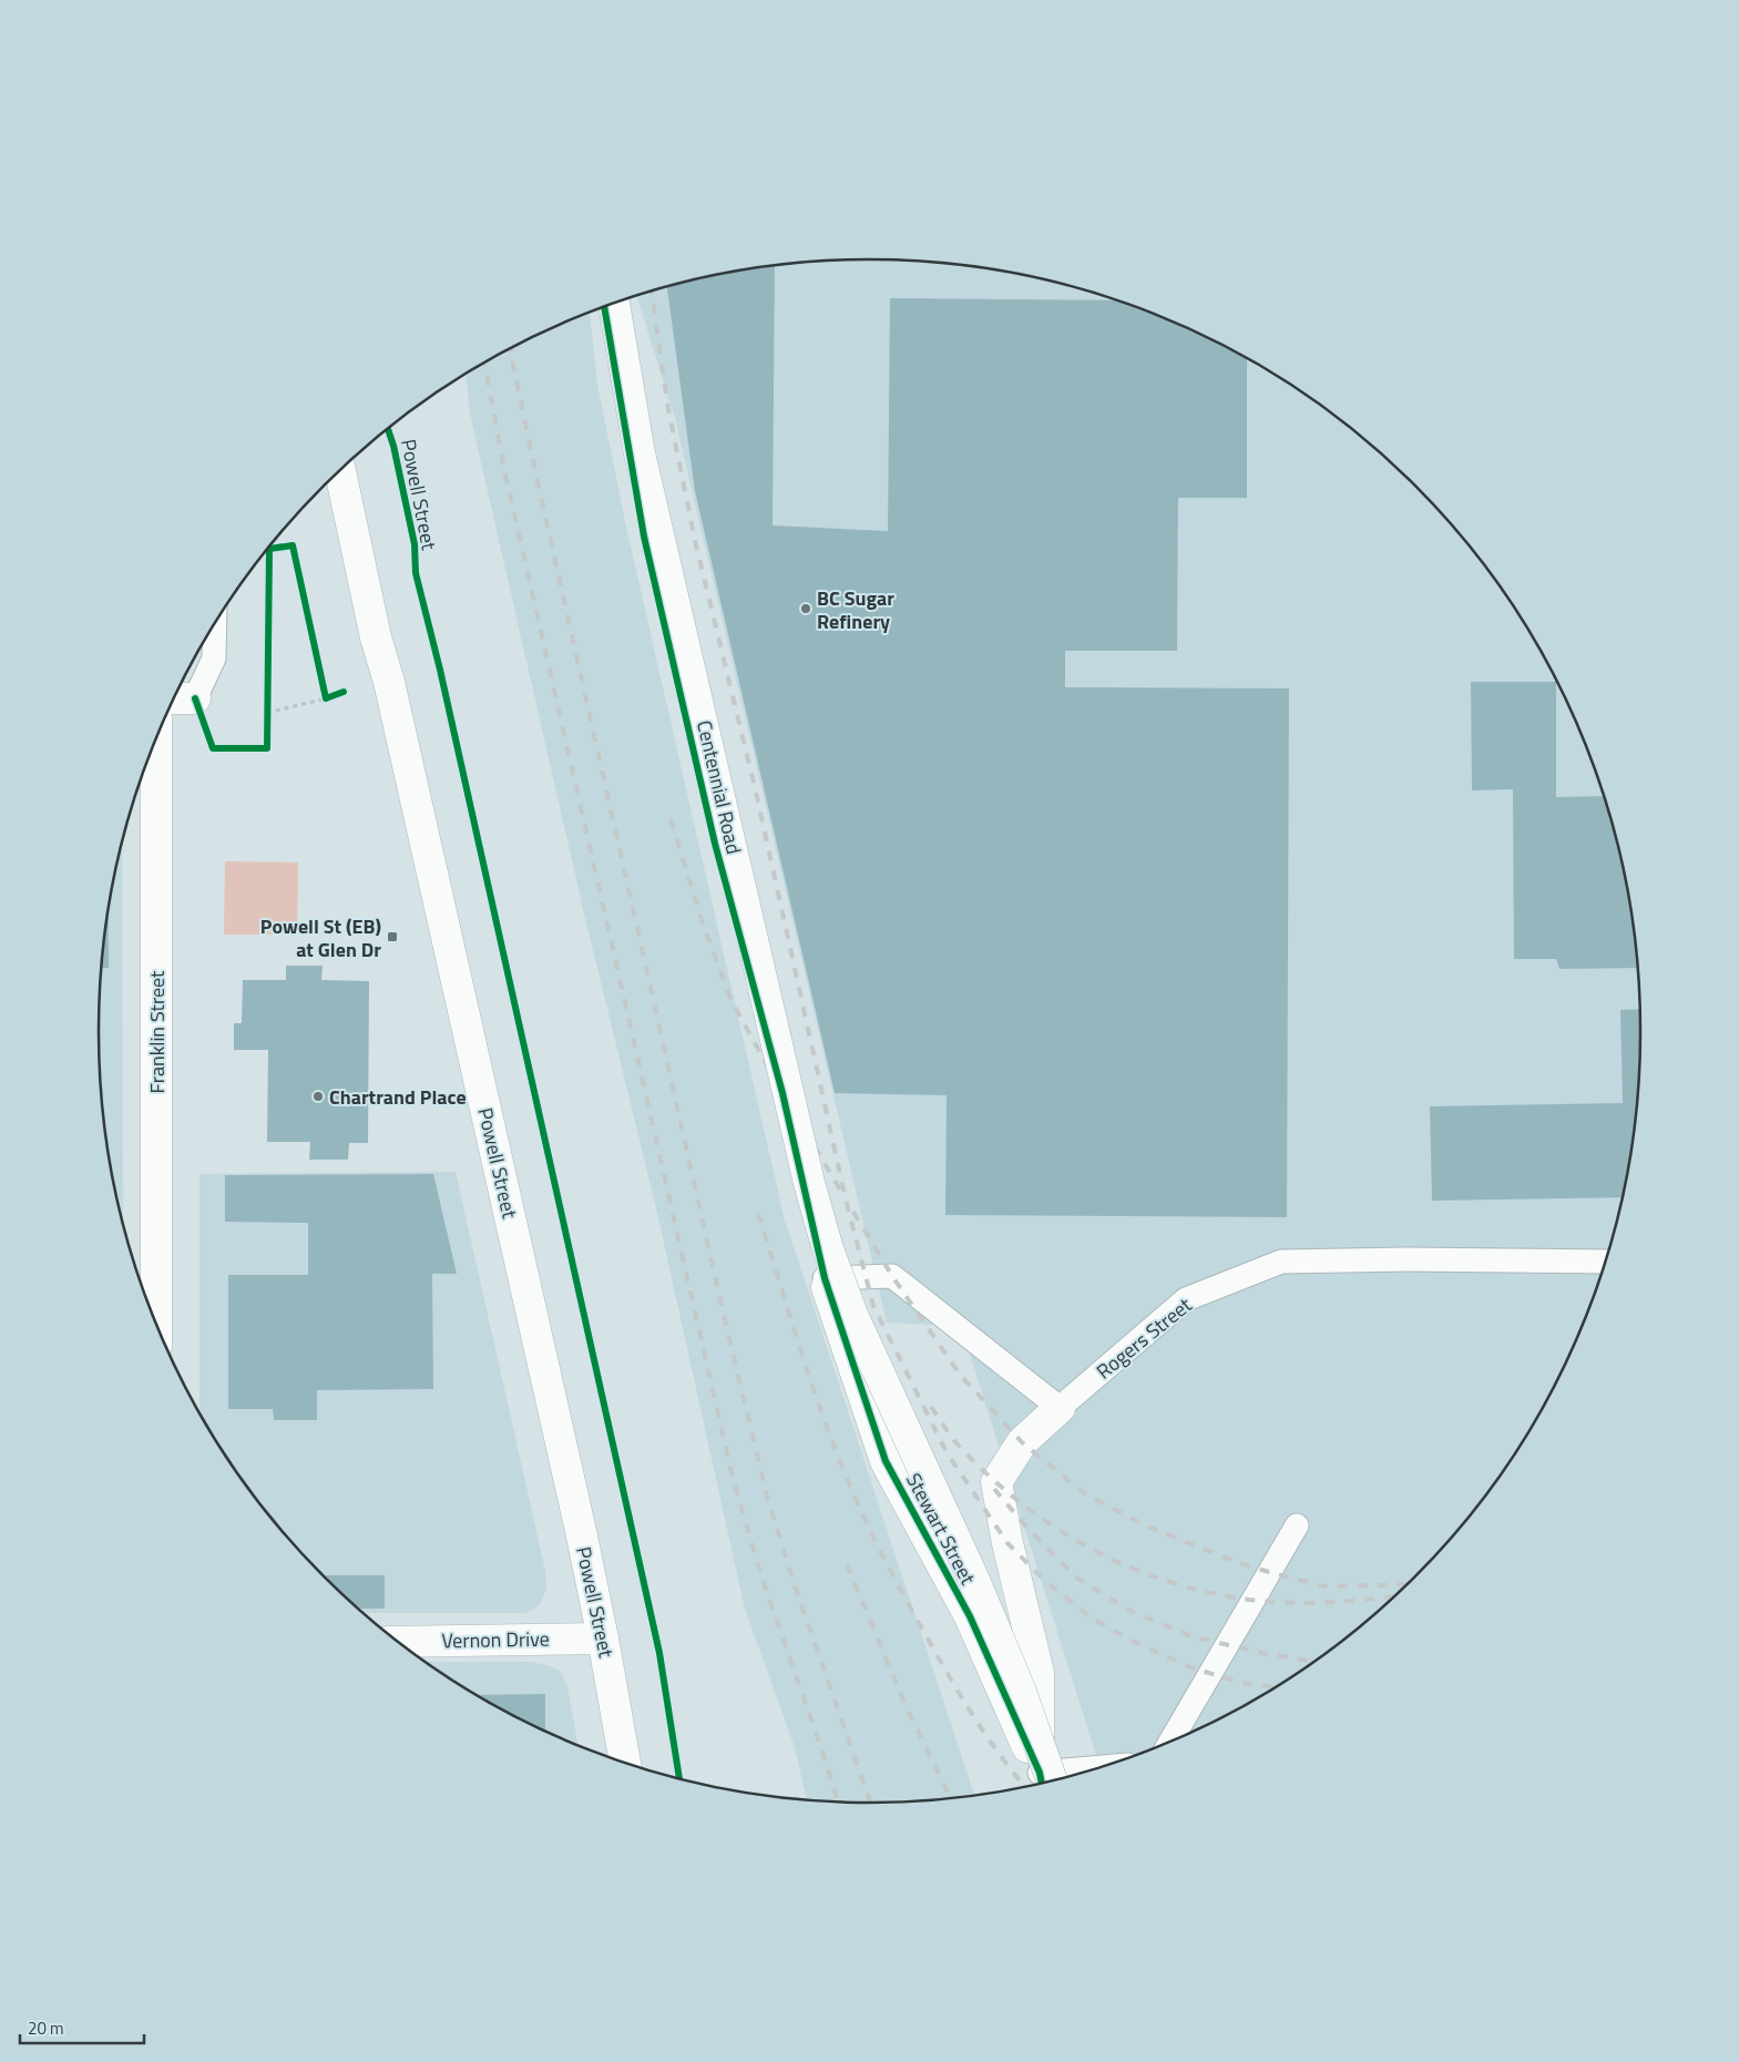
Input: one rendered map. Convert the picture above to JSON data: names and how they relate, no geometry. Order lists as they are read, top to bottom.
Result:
{
  "streets": {
    "street": [
      "Powell Street",
      "Centennial Road",
      "Franklin Street",
      "Stewart Street",
      "Vernon Drive"
    ],
    "lane": ["Rogers Street"]
  },
  "crossings": [
    ["Powell Street", "Vernon Drive"],
    ["Centennial Road", "Stewart Street"]
  ],
  "places": {
    "other": ["BC Sugar Refinery", "Chartrand Place"],
    "transit": ["Powell St (EB) at Glen Dr"]
  },
  "scale_bar": "20 m"
}
